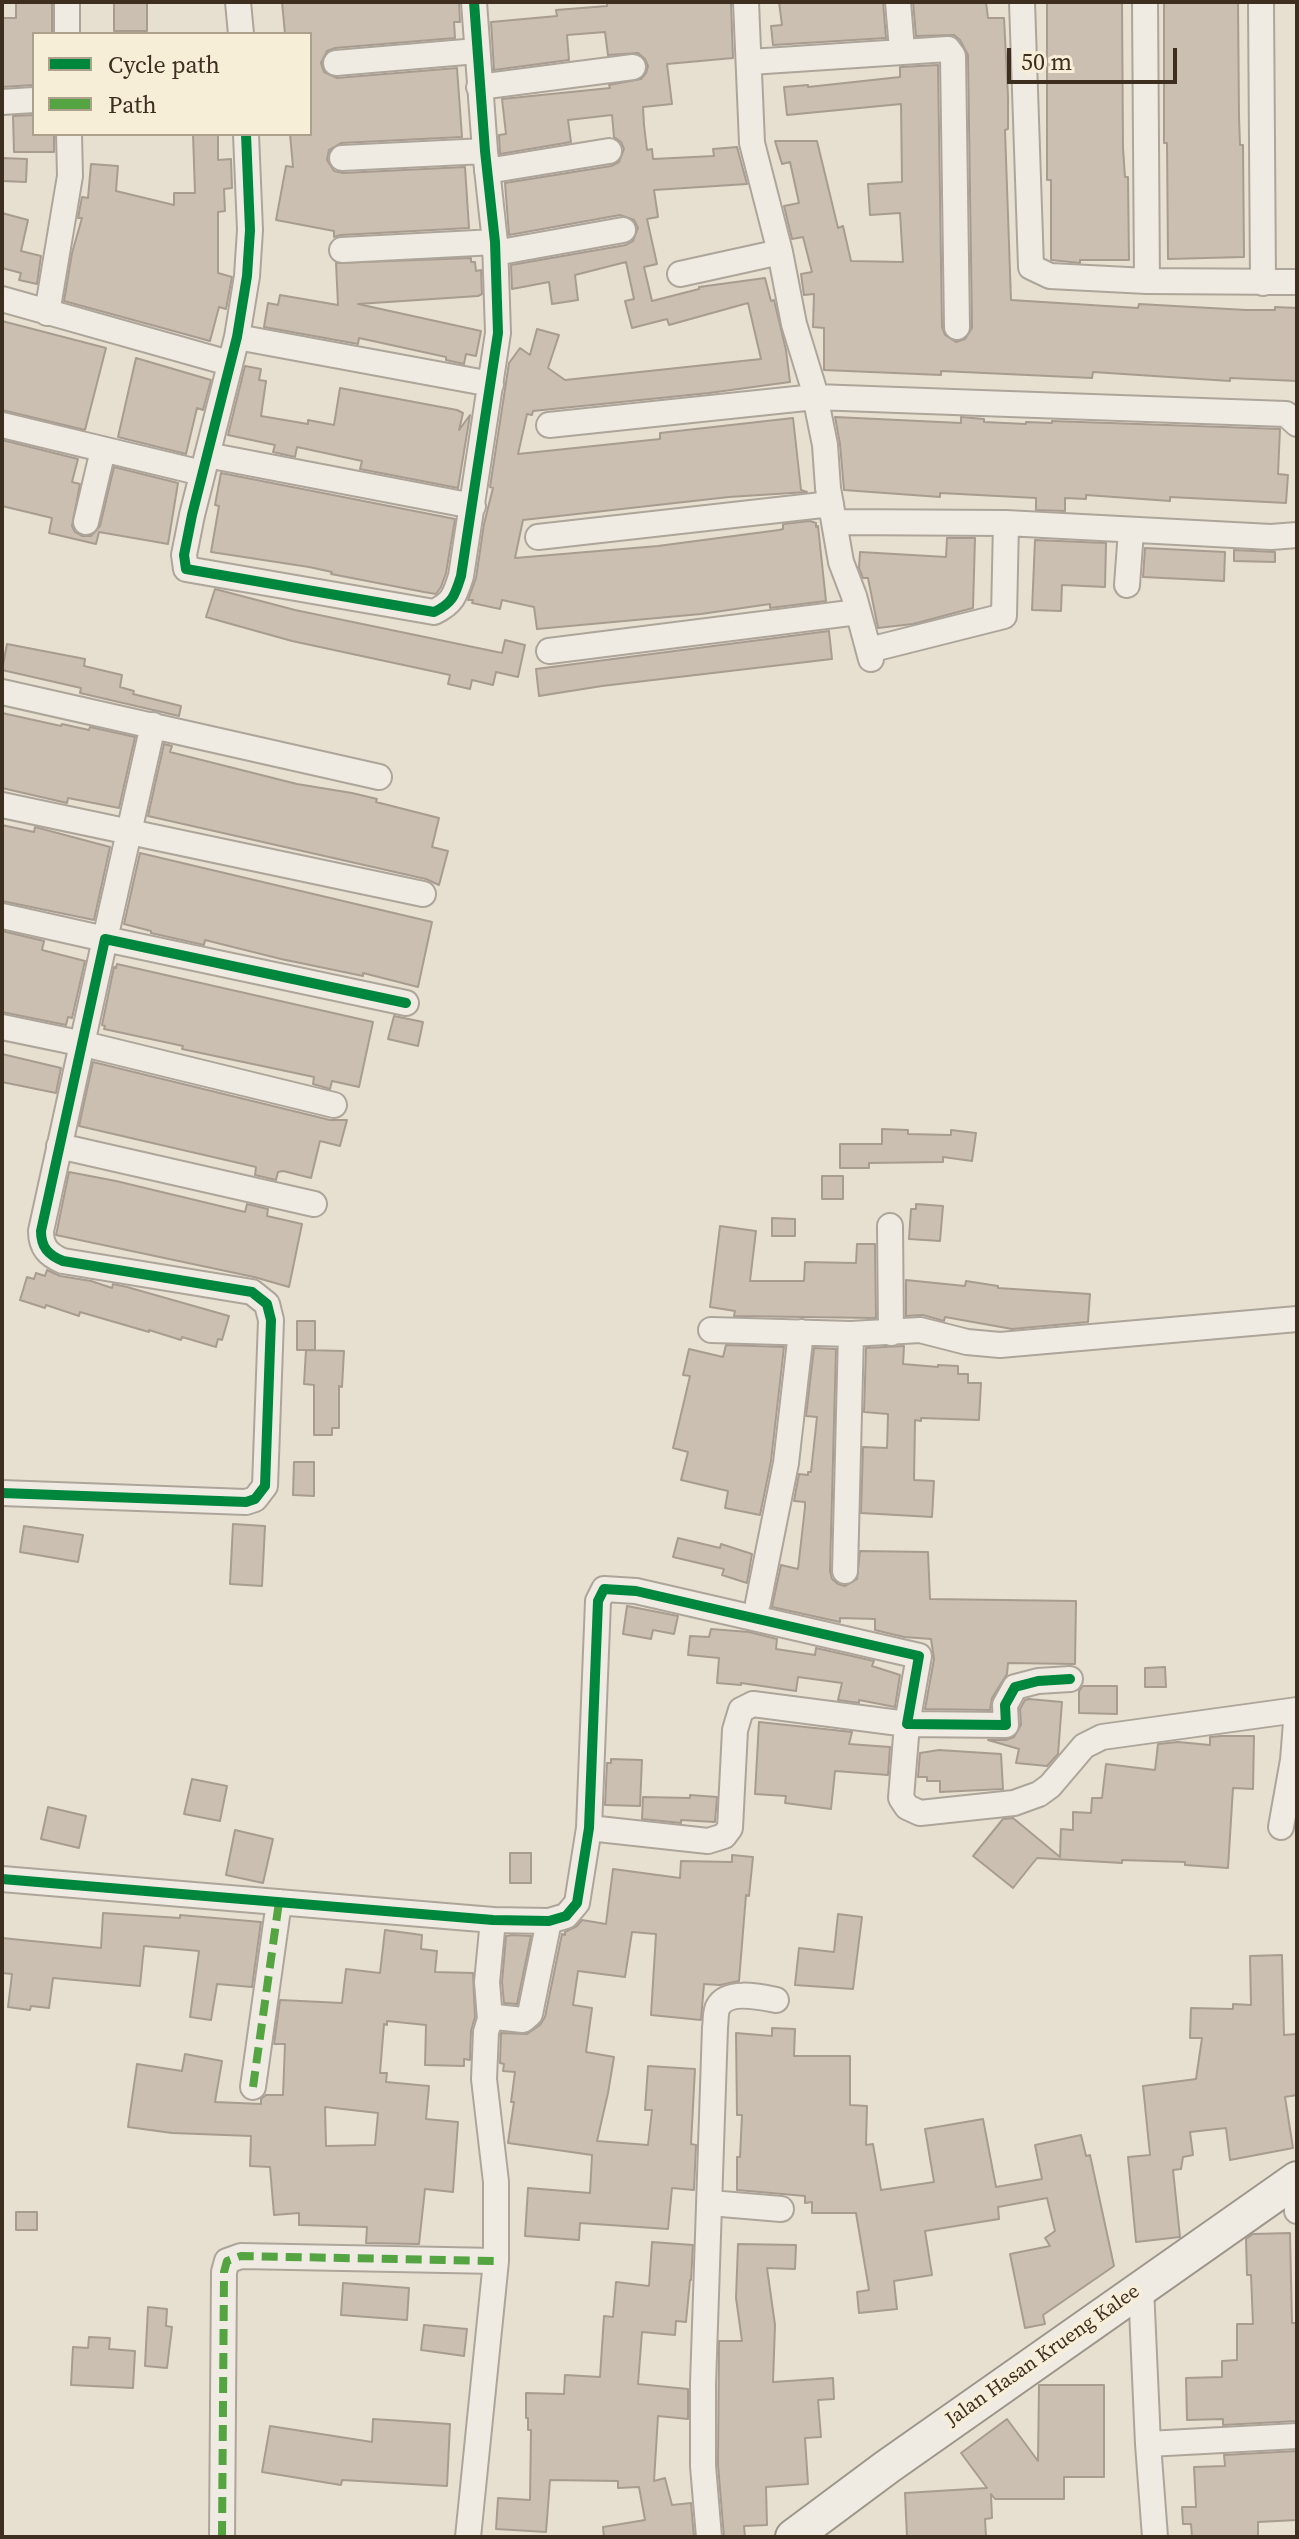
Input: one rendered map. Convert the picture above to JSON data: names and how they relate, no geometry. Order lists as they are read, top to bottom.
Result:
{
  "streets": {
    "street": ["Jalan Hasan Krueng Kalee"]
  },
  "legend": ["Cycle path", "Path"],
  "scale_bar": "50 m"
}
